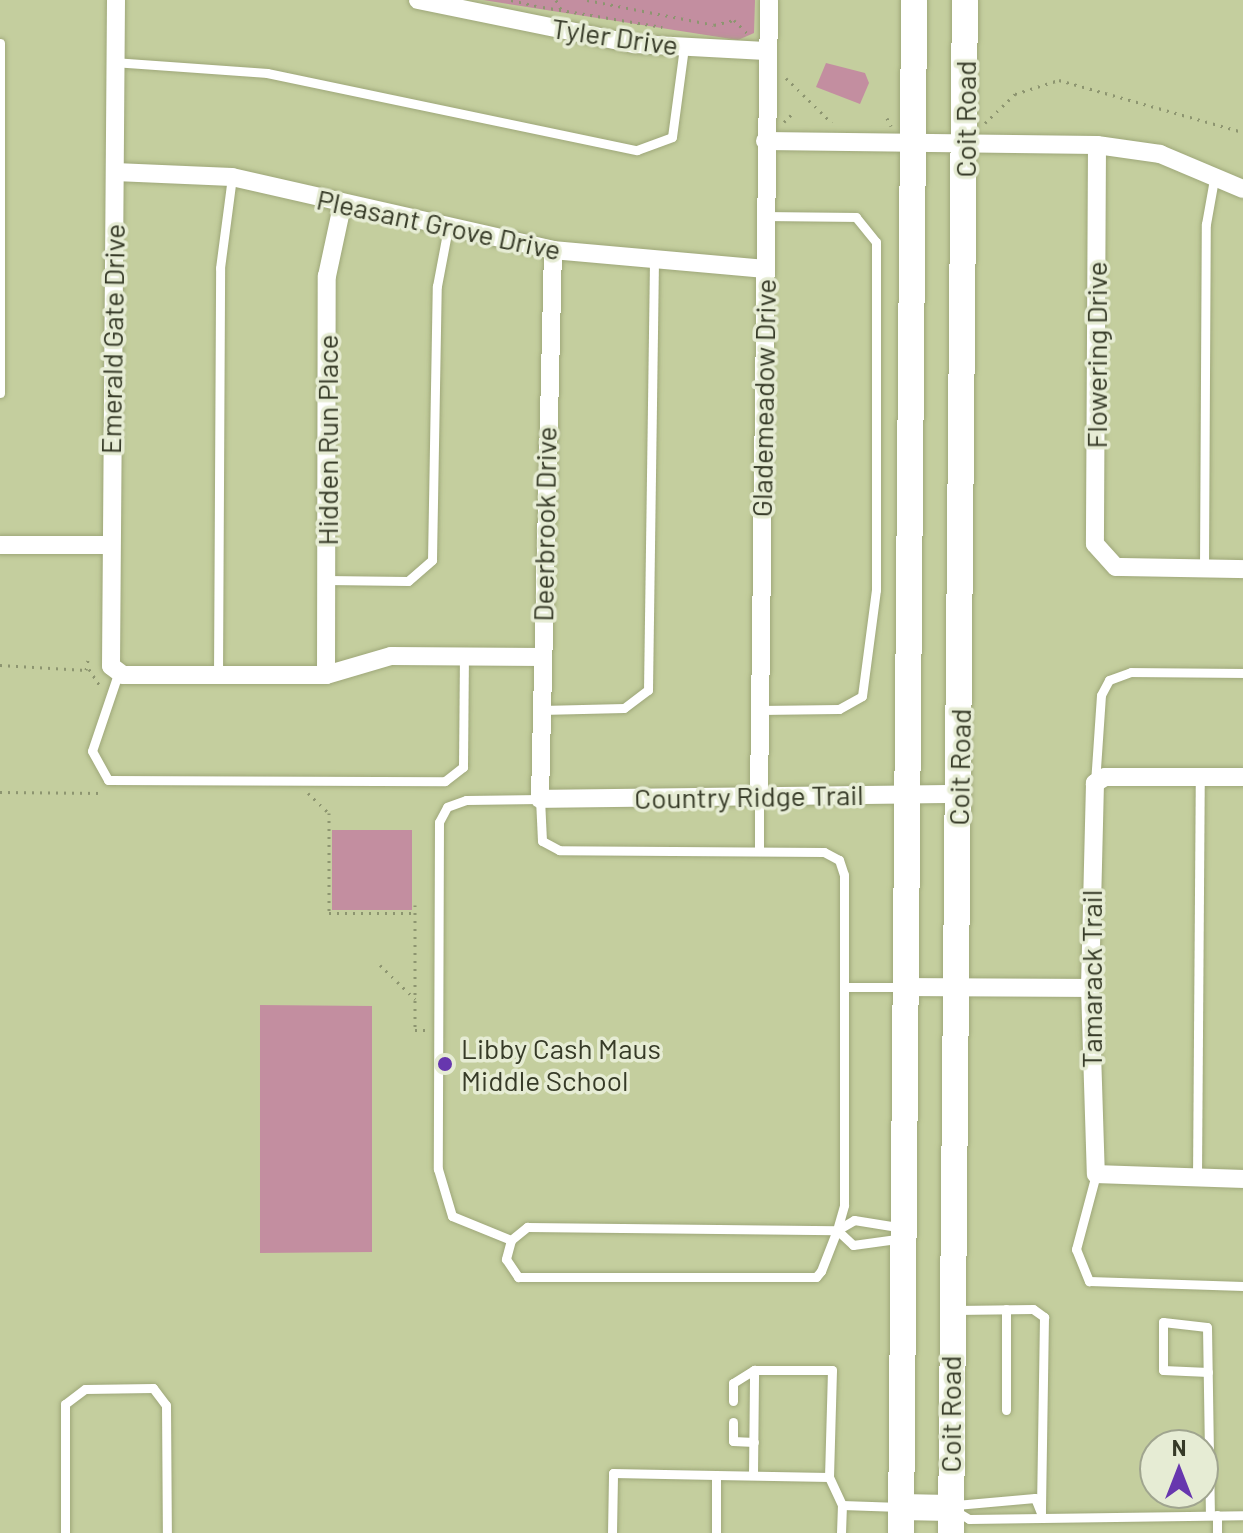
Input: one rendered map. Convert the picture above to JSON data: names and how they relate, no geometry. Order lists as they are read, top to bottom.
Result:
{
  "streets": {
    "main road": ["Coit Road"],
    "street": [
      "Tyler Drive",
      "Pleasant Grove Drive",
      "Emerald Gate Drive",
      "Flowering Drive",
      "Glademeadow Drive",
      "Hidden Run Place",
      "Deerbrook Drive",
      "Country Ridge Trail",
      "Tamarack Trail"
    ]
  },
  "crossings": [
    ["Tyler Drive", "Glademeadow Drive"],
    ["Coit Road", "Country Ridge Trail"],
    ["Pleasant Grove Drive", "Emerald Gate Drive"],
    ["Pleasant Grove Drive", "Glademeadow Drive"],
    ["Pleasant Grove Drive", "Hidden Run Place"],
    ["Pleasant Grove Drive", "Deerbrook Drive"],
    ["Glademeadow Drive", "Country Ridge Trail"],
    ["Deerbrook Drive", "Country Ridge Trail"]
  ],
  "places": ["Libby Cash Maus Middle School"],
  "north": "top"
}
